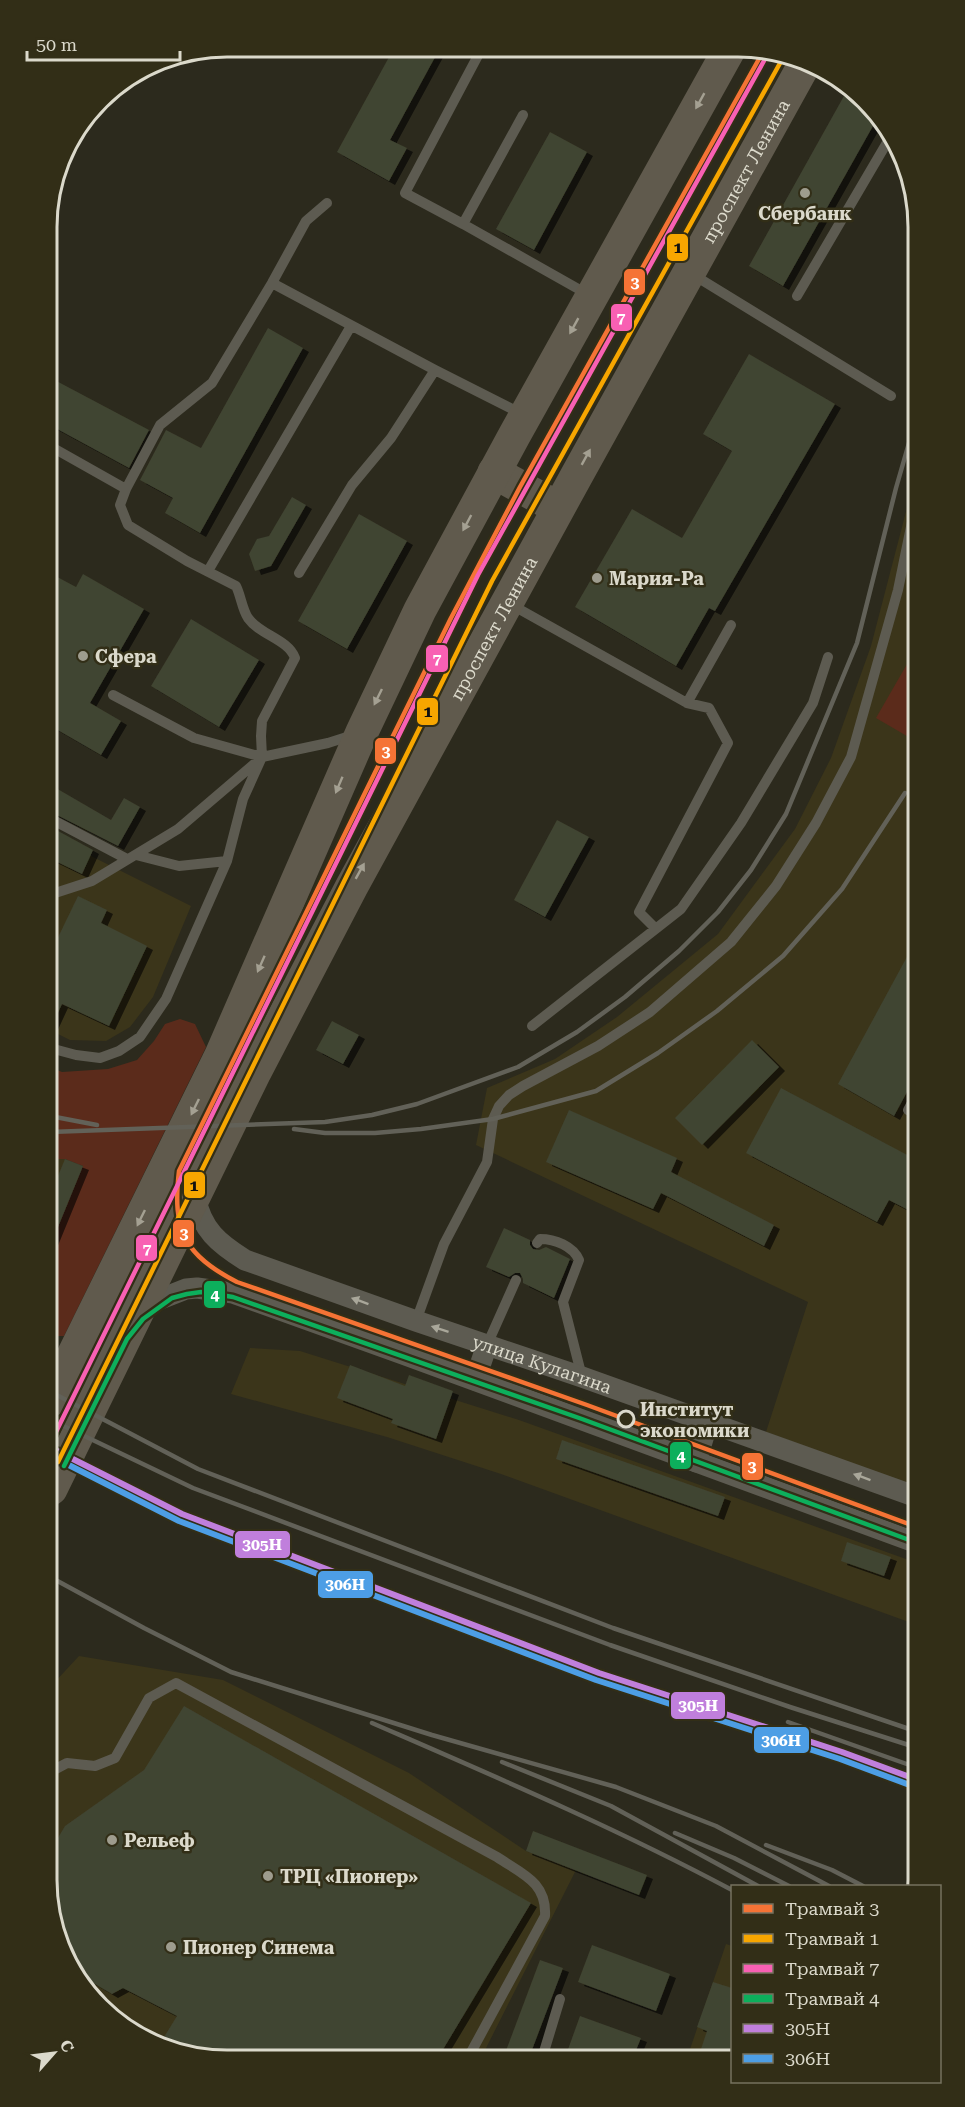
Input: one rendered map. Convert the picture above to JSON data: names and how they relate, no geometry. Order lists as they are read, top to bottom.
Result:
{
  "streets": {
    "main road": ["проспект Ленина"],
    "street": ["улица Кулагина"]
  },
  "crossings": [
    ["проспект Ленина", "улица Кулагина"]
  ],
  "places": [
    "Сбербанк",
    "Мария-Ра",
    "Сфера",
    "Институт экономики",
    "Рельеф",
    "ТРЦ «Пионер»",
    "Пионер Синема"
  ],
  "lines": [
    "tram line 3",
    "tram line 7",
    "tram line 1",
    "tram line 4",
    "transit line 305Н",
    "transit line 306Н"
  ],
  "legend": [
    "Трамвай 3",
    "Трамвай 1",
    "Трамвай 7",
    "Трамвай 4",
    "305Н",
    "306Н"
  ],
  "scale_bar": "50 m",
  "north": "top right"
}
